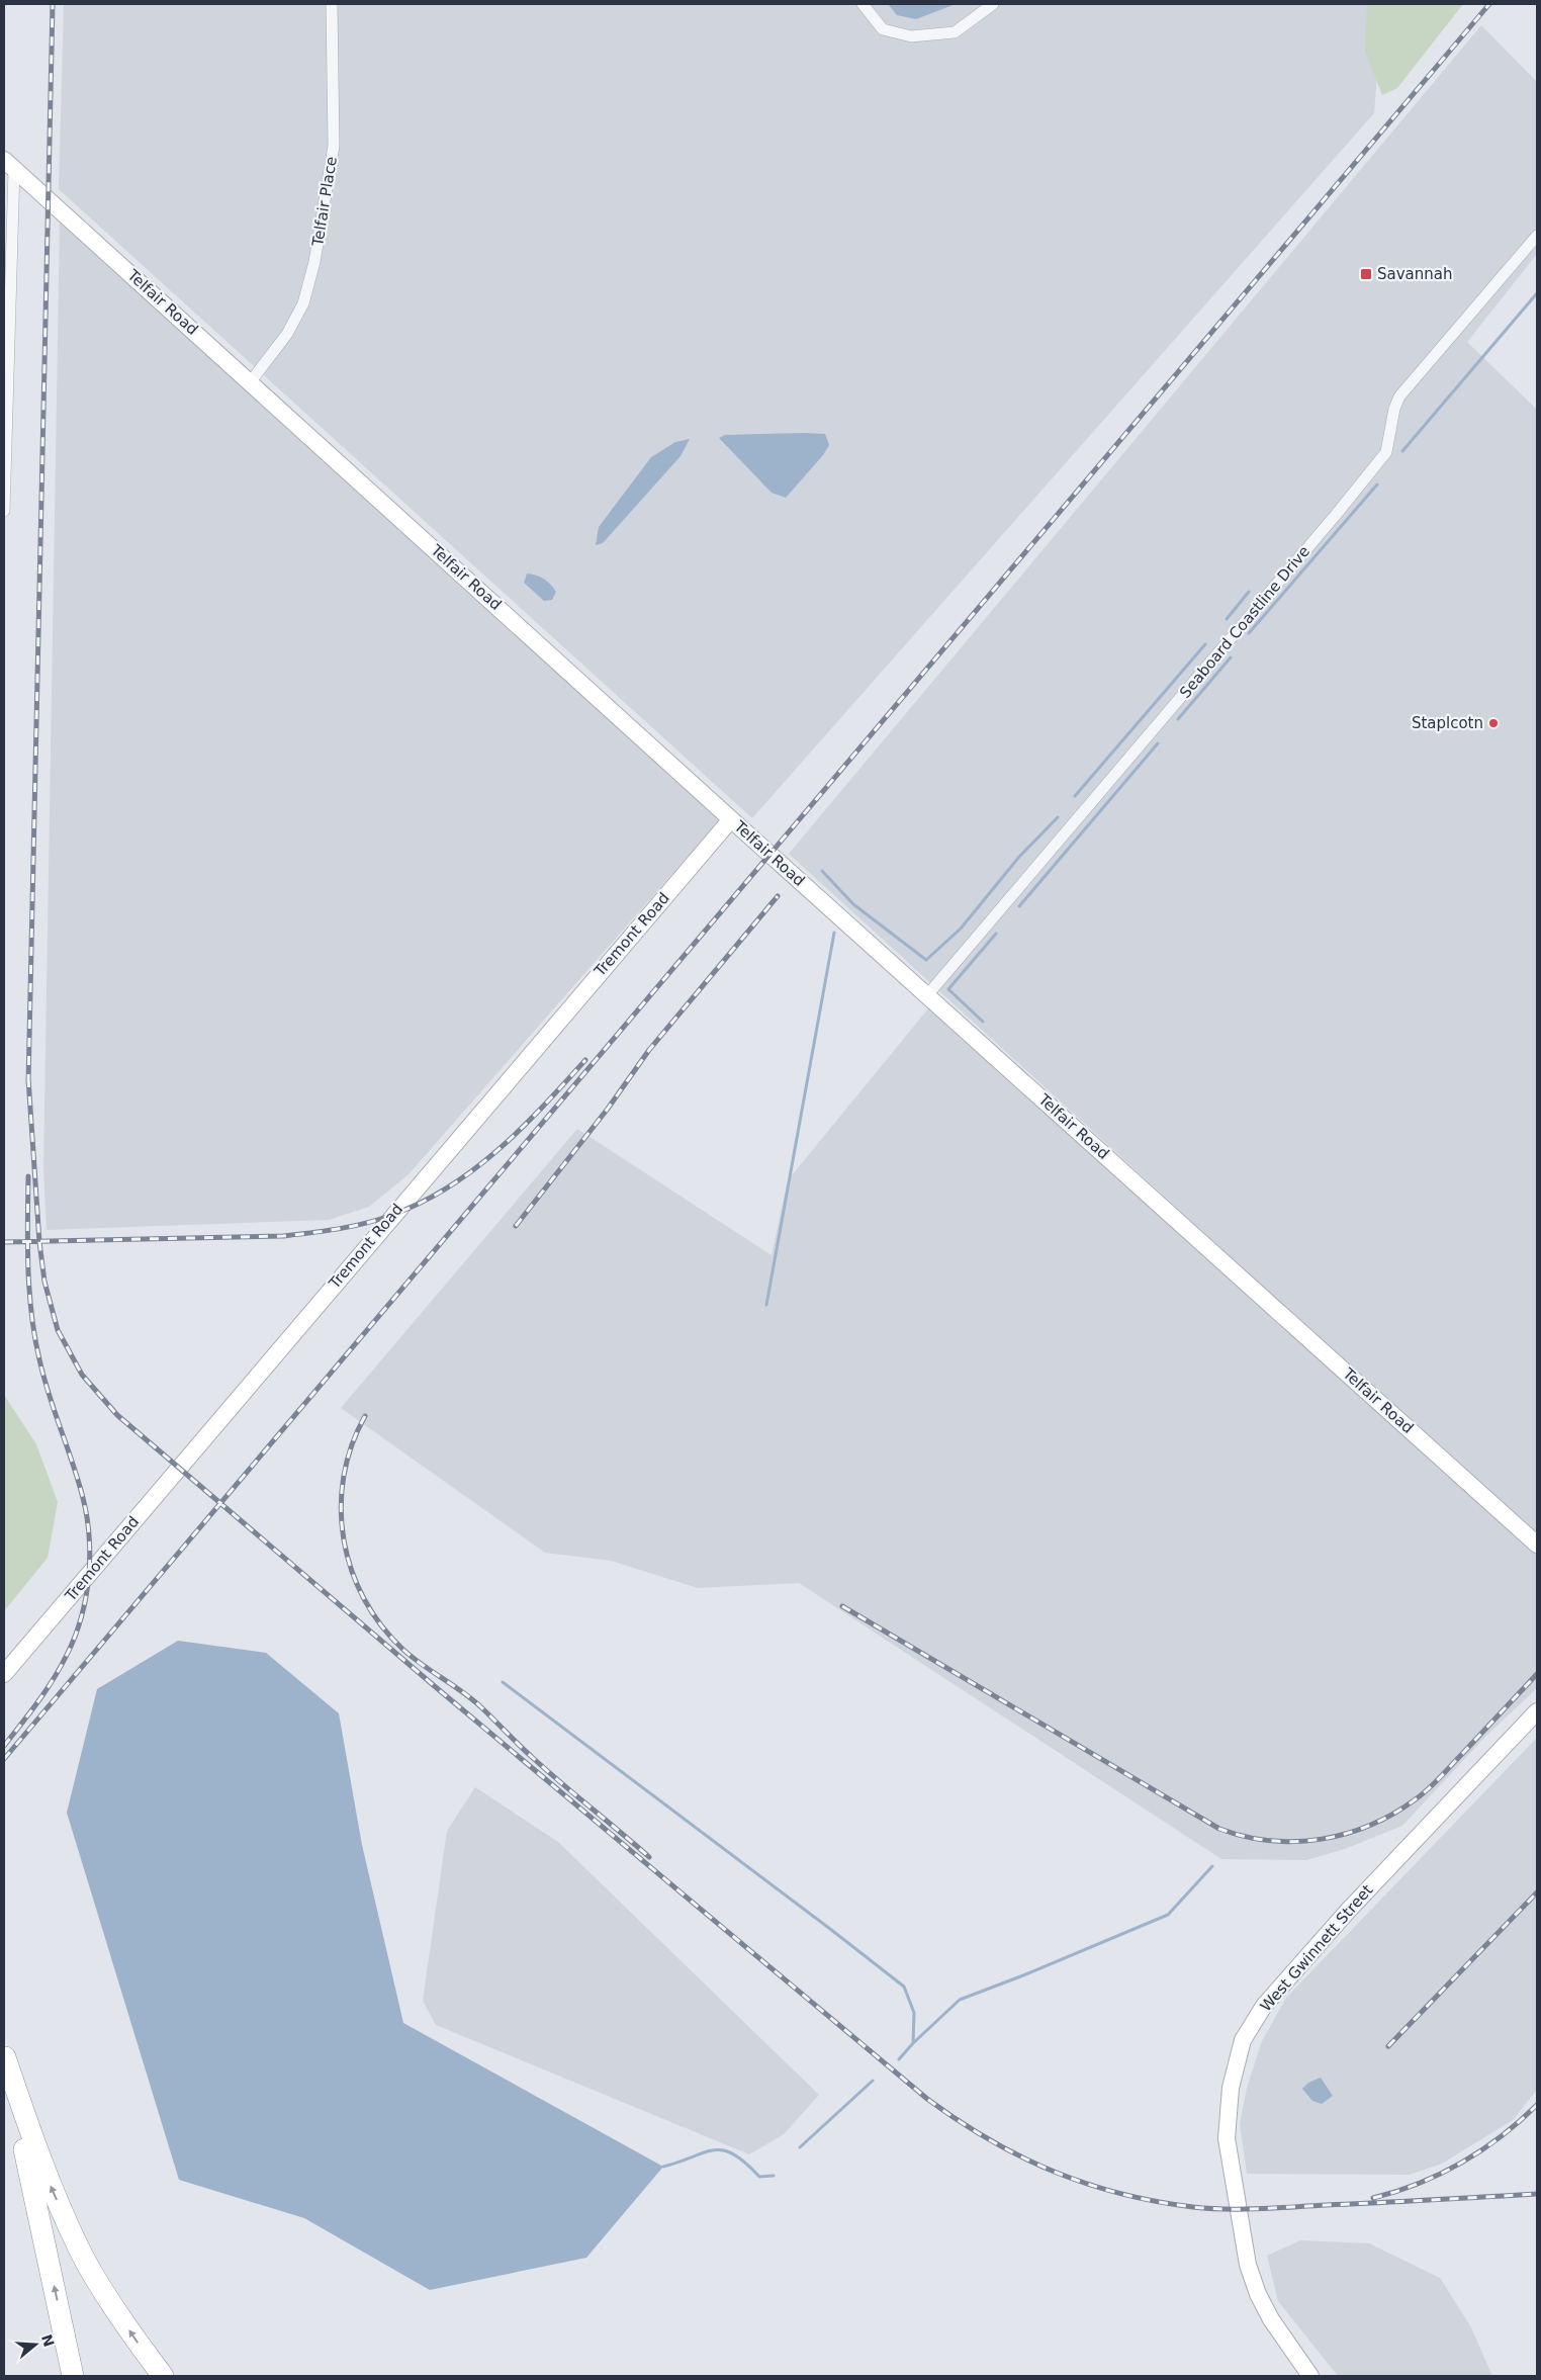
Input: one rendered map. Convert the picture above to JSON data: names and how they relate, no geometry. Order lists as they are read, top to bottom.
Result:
{
  "streets": {
    "street": [
      "Telfair Place",
      "Telfair Road",
      "Seaboard Coastline Drive",
      "Tremont Road",
      "West Gwinnett Street"
    ]
  },
  "crossings": [
    ["Telfair Place", "Telfair Road"],
    ["Telfair Road", "Seaboard Coastline Drive"],
    ["Telfair Road", "Tremont Road"]
  ],
  "places": {
    "transit": ["Savannah"],
    "other": ["Staplcotn"]
  },
  "north": "right"
}
